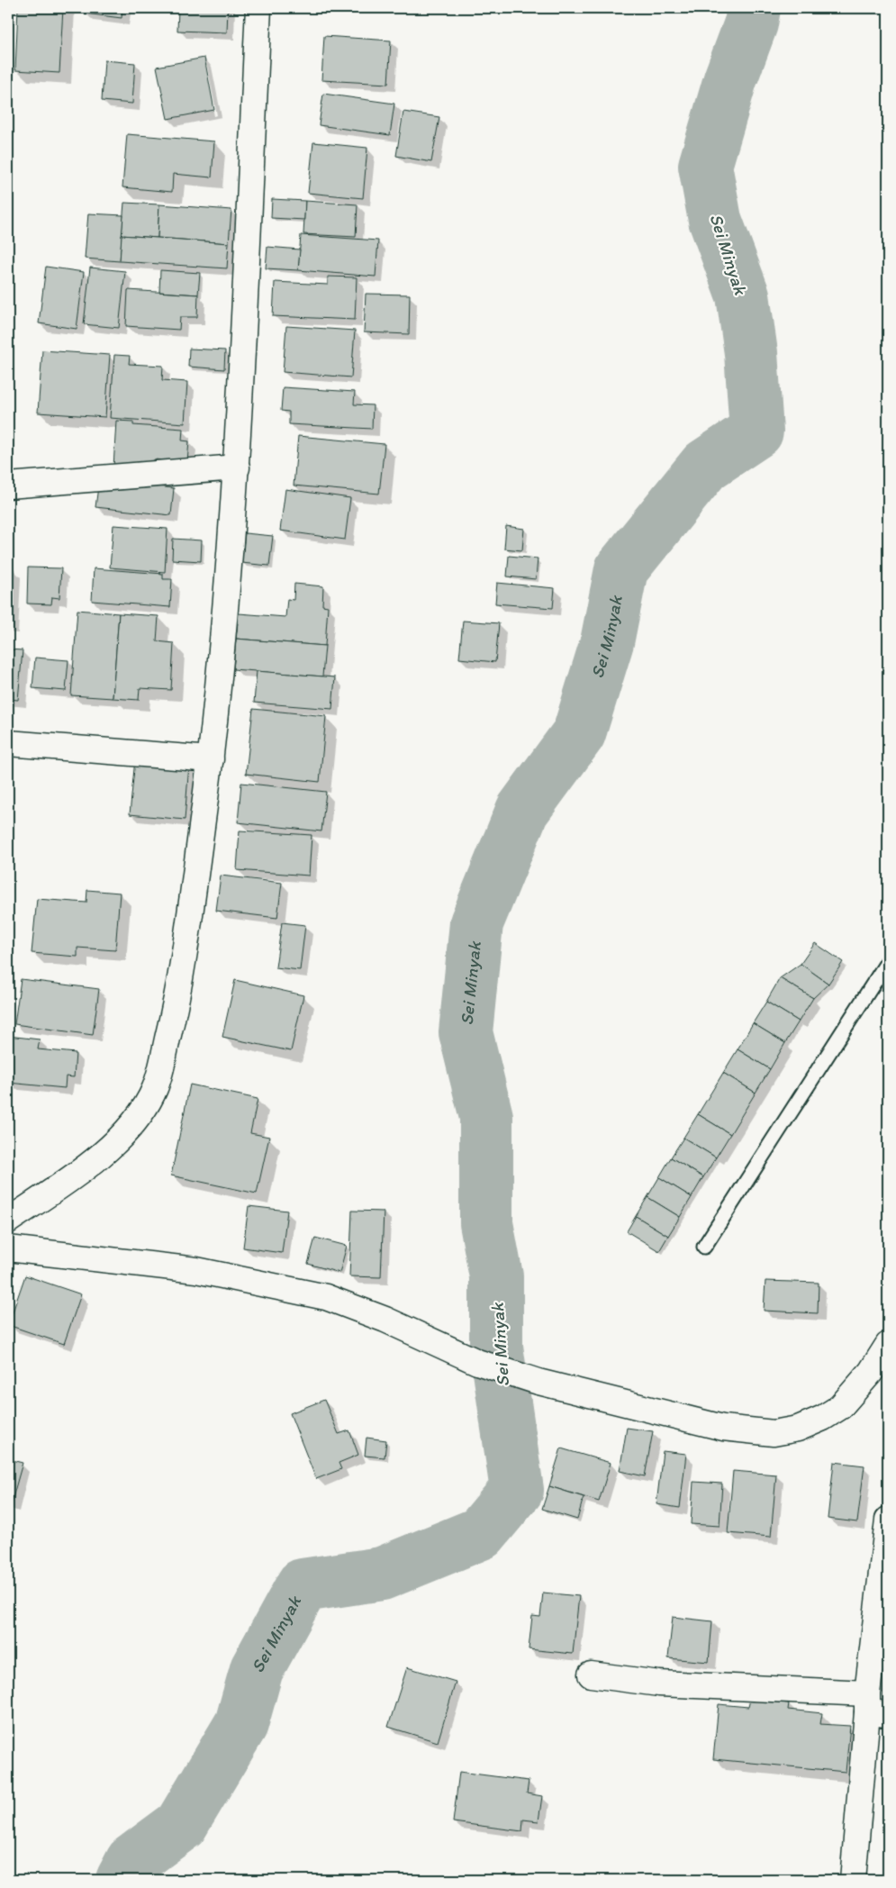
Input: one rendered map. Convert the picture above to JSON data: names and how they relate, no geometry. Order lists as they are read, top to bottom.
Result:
{
  "water": ["Sei Minyak"]
}
